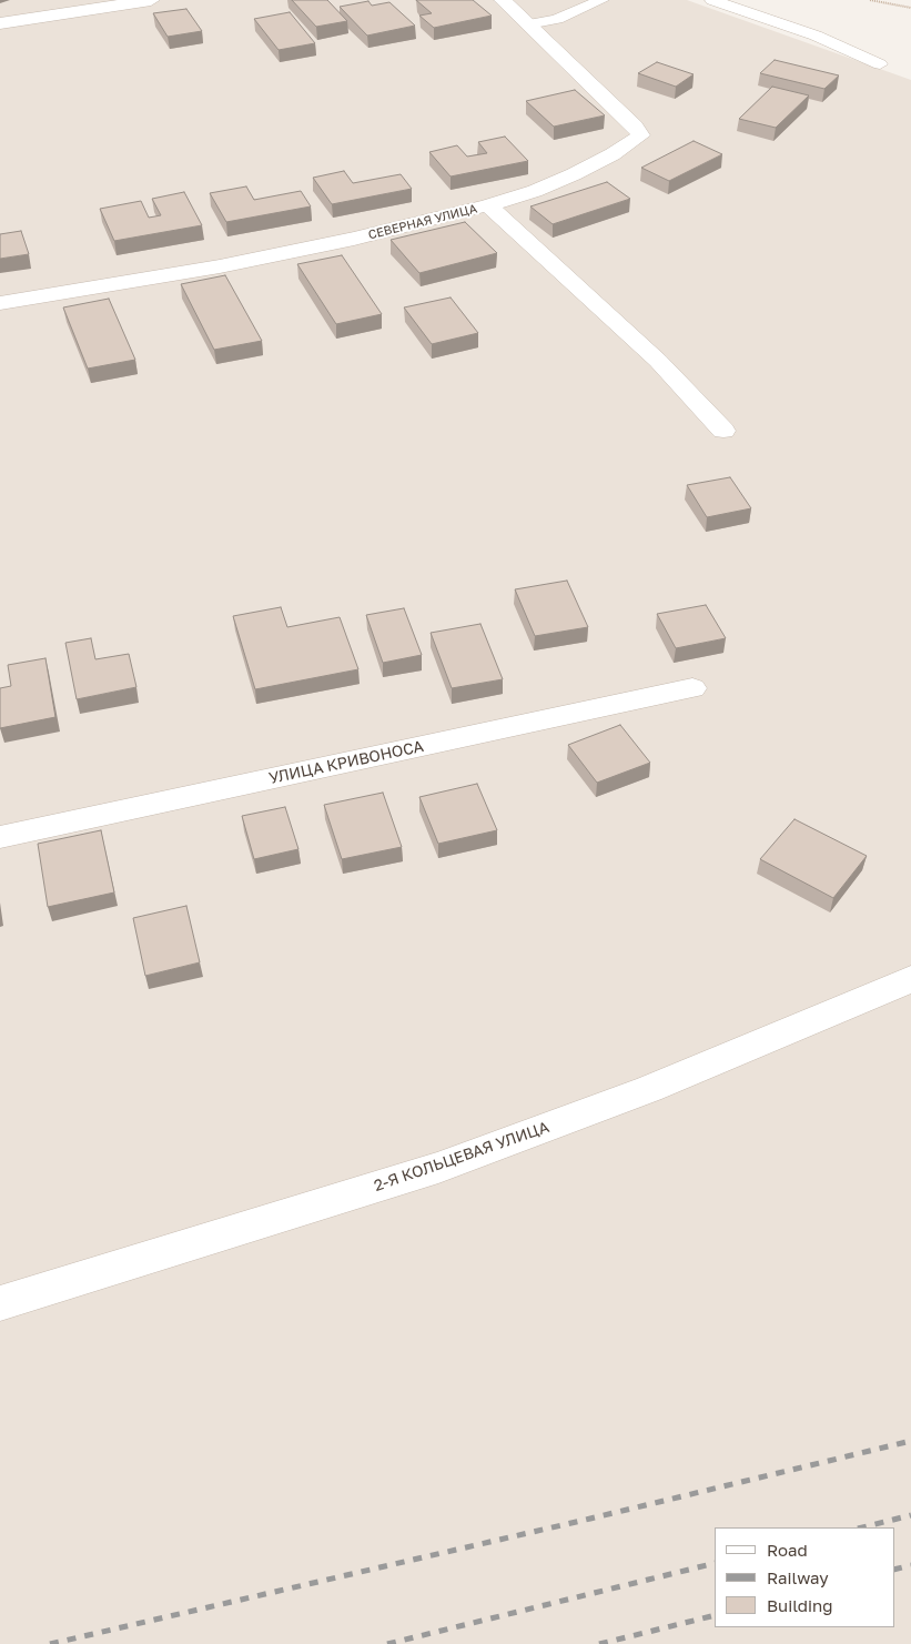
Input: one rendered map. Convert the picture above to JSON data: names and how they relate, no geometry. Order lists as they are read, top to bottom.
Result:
{
  "streets": {
    "street": ["СЕВЕРНАЯ УЛИЦА", "УЛИЦА КРИВОНОСА", "2-Я КОЛЬЦЕВАЯ УЛИЦА"]
  },
  "legend": ["Road", "Railway", "Building"]
}
